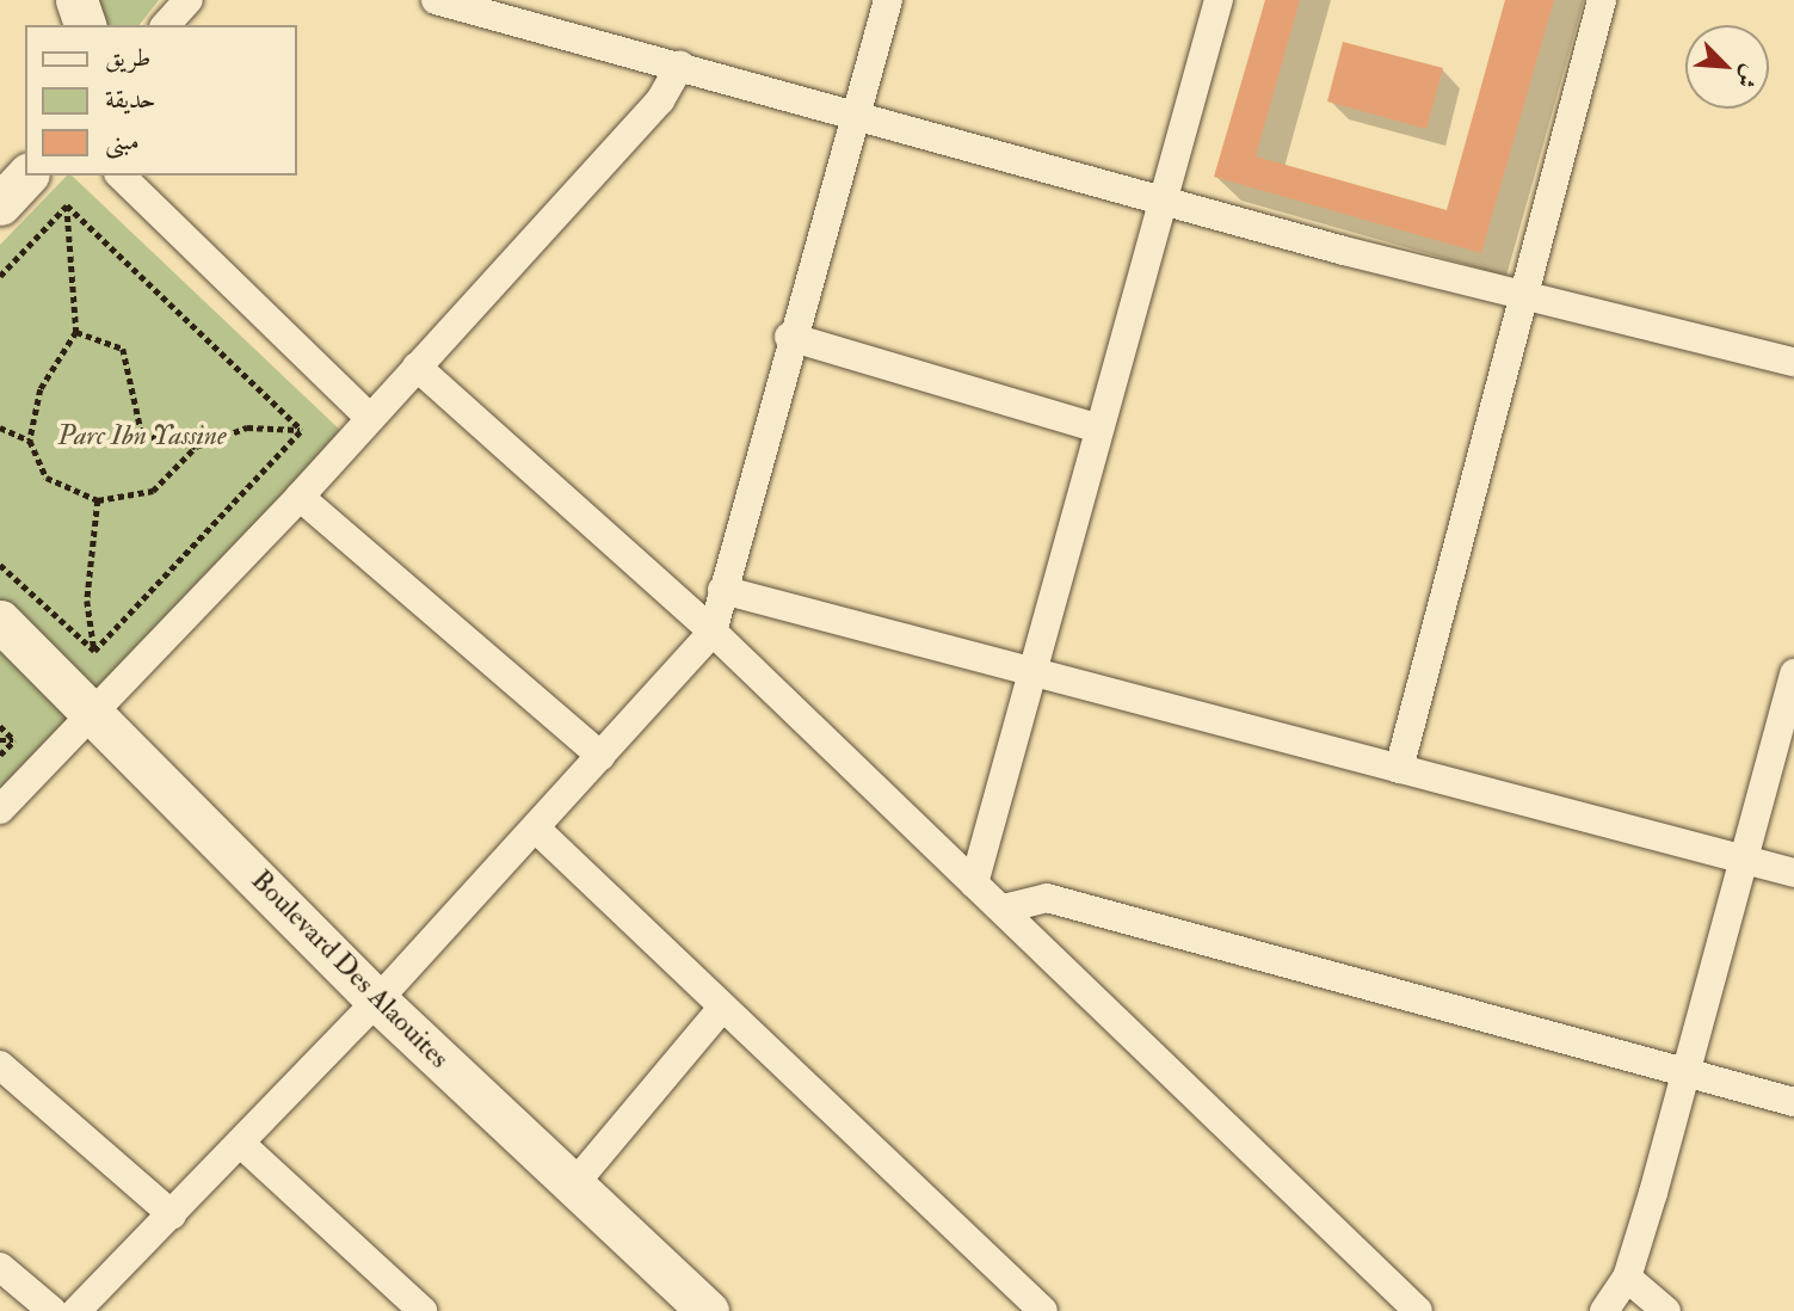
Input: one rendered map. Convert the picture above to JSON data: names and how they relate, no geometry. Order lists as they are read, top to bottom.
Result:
{
  "streets": {
    "main road": ["Boulevard Des Alaouites"]
  },
  "parks": ["Parc Ibn Yassine"],
  "legend": ["طريق", "حديقة", "مبنى"],
  "north": "bottom right"
}
